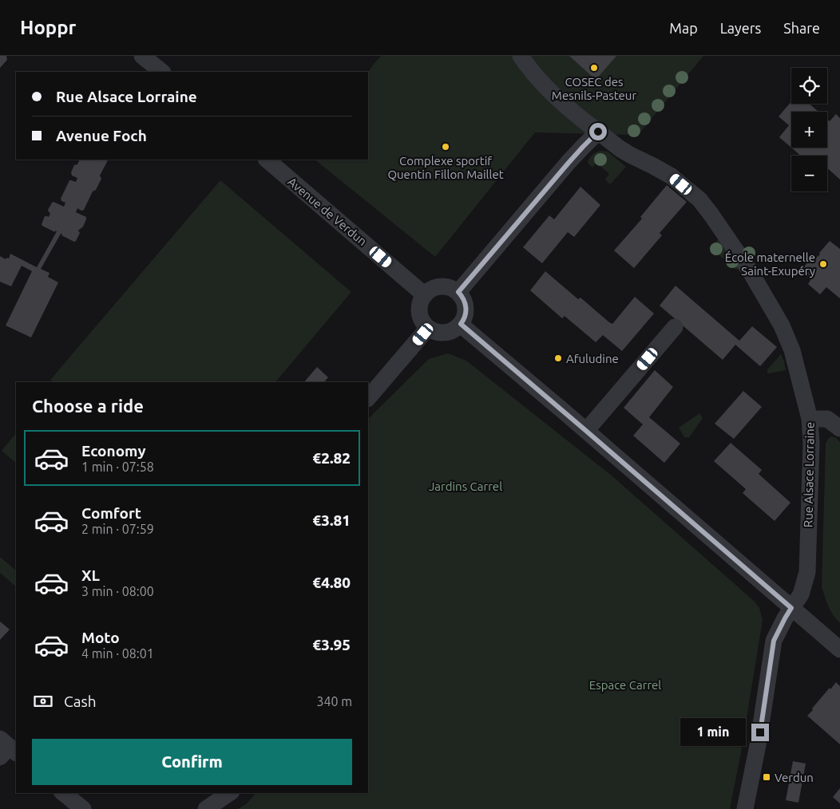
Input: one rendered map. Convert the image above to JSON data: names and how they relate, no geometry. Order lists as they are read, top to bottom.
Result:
{
  "streets": {
    "street": ["Avenue de Verdun", "Rue Alsace Lorraine"]
  },
  "parks": ["Jardins Carrel", "Espace Carrel"],
  "places": {
    "other": [
      "COSEC des Mesnils-Pasteur",
      "Complexe sportif Quentin Fillon Maillet",
      "École maternelle Saint-Exupéry",
      "Afuludine"
    ],
    "transit": ["Verdun"]
  },
  "page": {
    "header": "Hoppr",
    "nav": ["Map", "Layers", "Share"],
    "map_buttons": ["+", "−"],
    "banner": ["Rue Alsace Lorraine", "Avenue Foch"],
    "heading": "Choose a ride",
    "list": [
      {
        "name": "Economy",
        "note": "1 min · 07:58",
        "value": "€2.82"
      },
      {
        "name": "Comfort",
        "note": "2 min · 07:59",
        "value": "€3.81"
      },
      {
        "name": "XL",
        "note": "3 min · 08:00",
        "value": "€4.80"
      },
      {
        "name": "Moto",
        "note": "4 min · 08:01",
        "value": "€3.95"
      }
    ],
    "pay": ["Cash", "340 m"],
    "bubble": "1 min",
    "buttons": "Confirm"
  }
}
